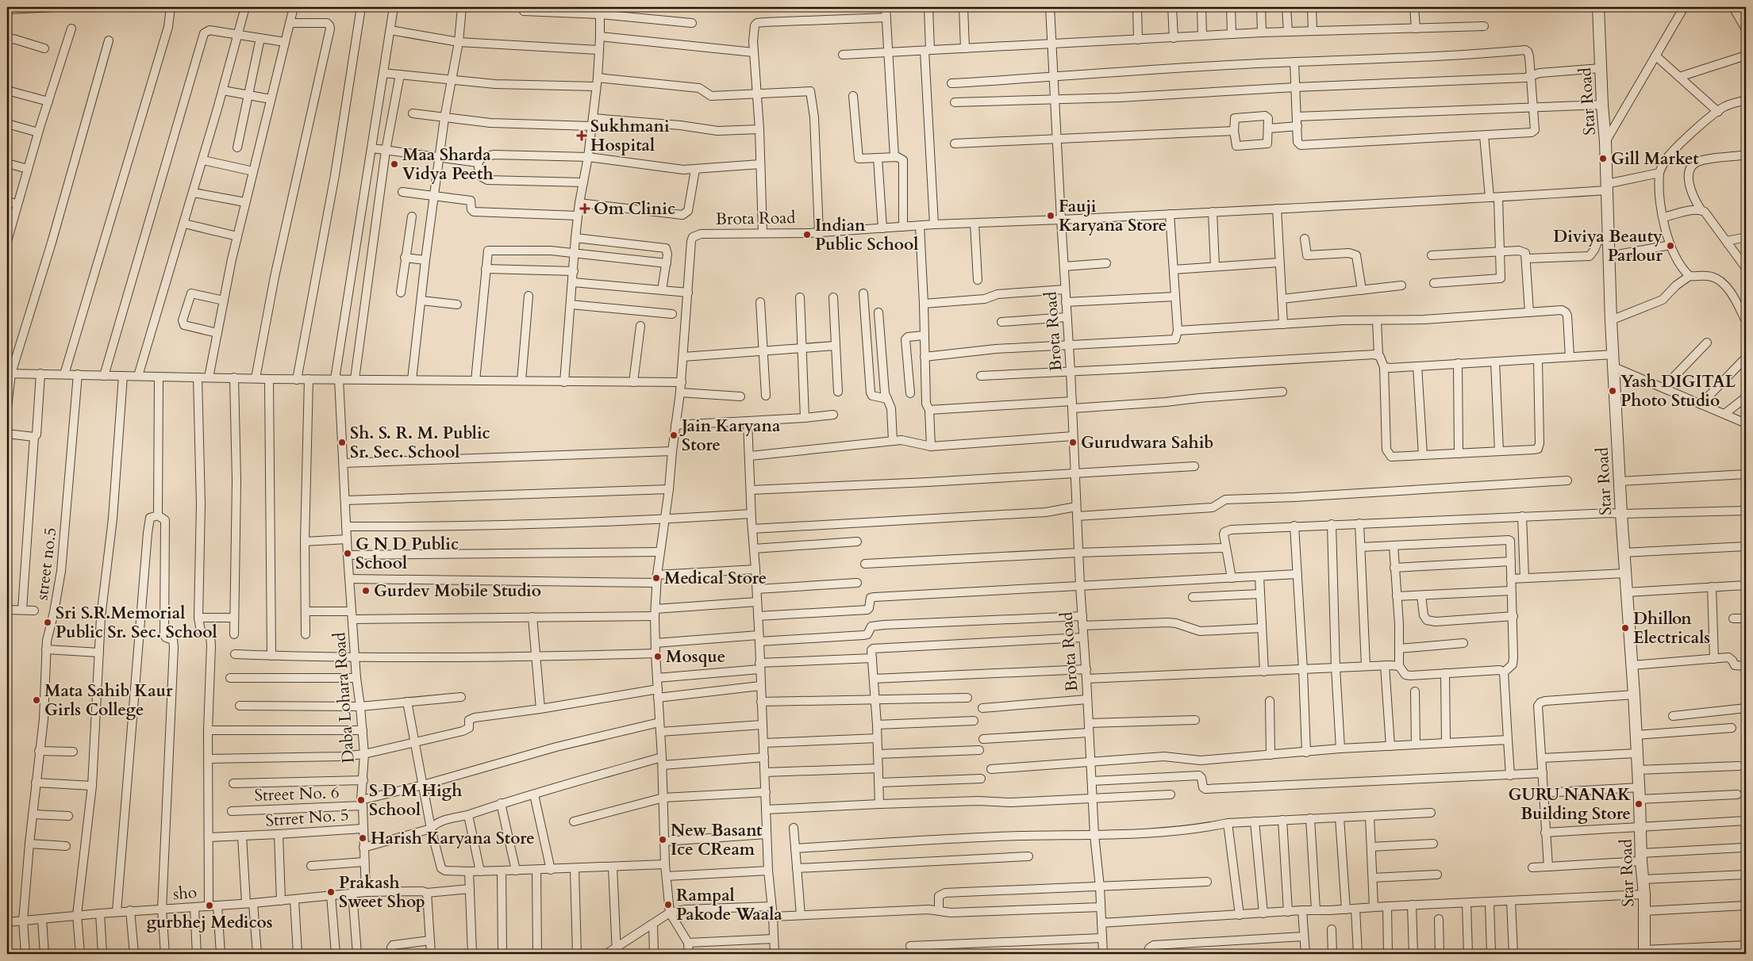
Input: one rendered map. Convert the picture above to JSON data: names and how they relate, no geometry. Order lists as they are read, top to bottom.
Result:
{
  "streets": {
    "street": [
      "Star Road",
      "Brota Road",
      "street no.5",
      "Daba Lohara Road",
      "Street No. 6",
      "Strret No. 5",
      "sho"
    ]
  },
  "crossings": [
    ["Brota Road", "Street No. 6"],
    ["street no.5", "sho"],
    ["Daba Lohara Road", "Street No. 6"],
    ["Daba Lohara Road", "Strret No. 5"],
    ["Daba Lohara Road", "sho"]
  ],
  "places": {
    "health": ["Sukhmani Hospital", "Om Clinic"],
    "other": [
      "Gill Market",
      "Maa Sharda Vidya Peeth",
      "Fauji Karyana Store",
      "Indian Public School",
      "Diviya Beauty Parlour",
      "Yash DIGITAL Photo Studio",
      "Jain Karyana Store",
      "Sh. S. R. M. Public Sr. Sec. School",
      "Gurudwara Sahib",
      "G N D Public School",
      "Medical Store",
      "Gurdev Mobile Studio",
      "Sri S.R.Memorial Public Sr. Sec. School",
      "Dhillon Electricals",
      "Mosque",
      "Mata Sahib Kaur Girls College",
      "S D M High School",
      "GURU NANAK Building Store",
      "Harish Karyana Store",
      "New Basant Ice CReam",
      "Prakash Sweet Shop",
      "Rampal Pakode Waala",
      "gurbhej Medicos"
    ]
  }
}
